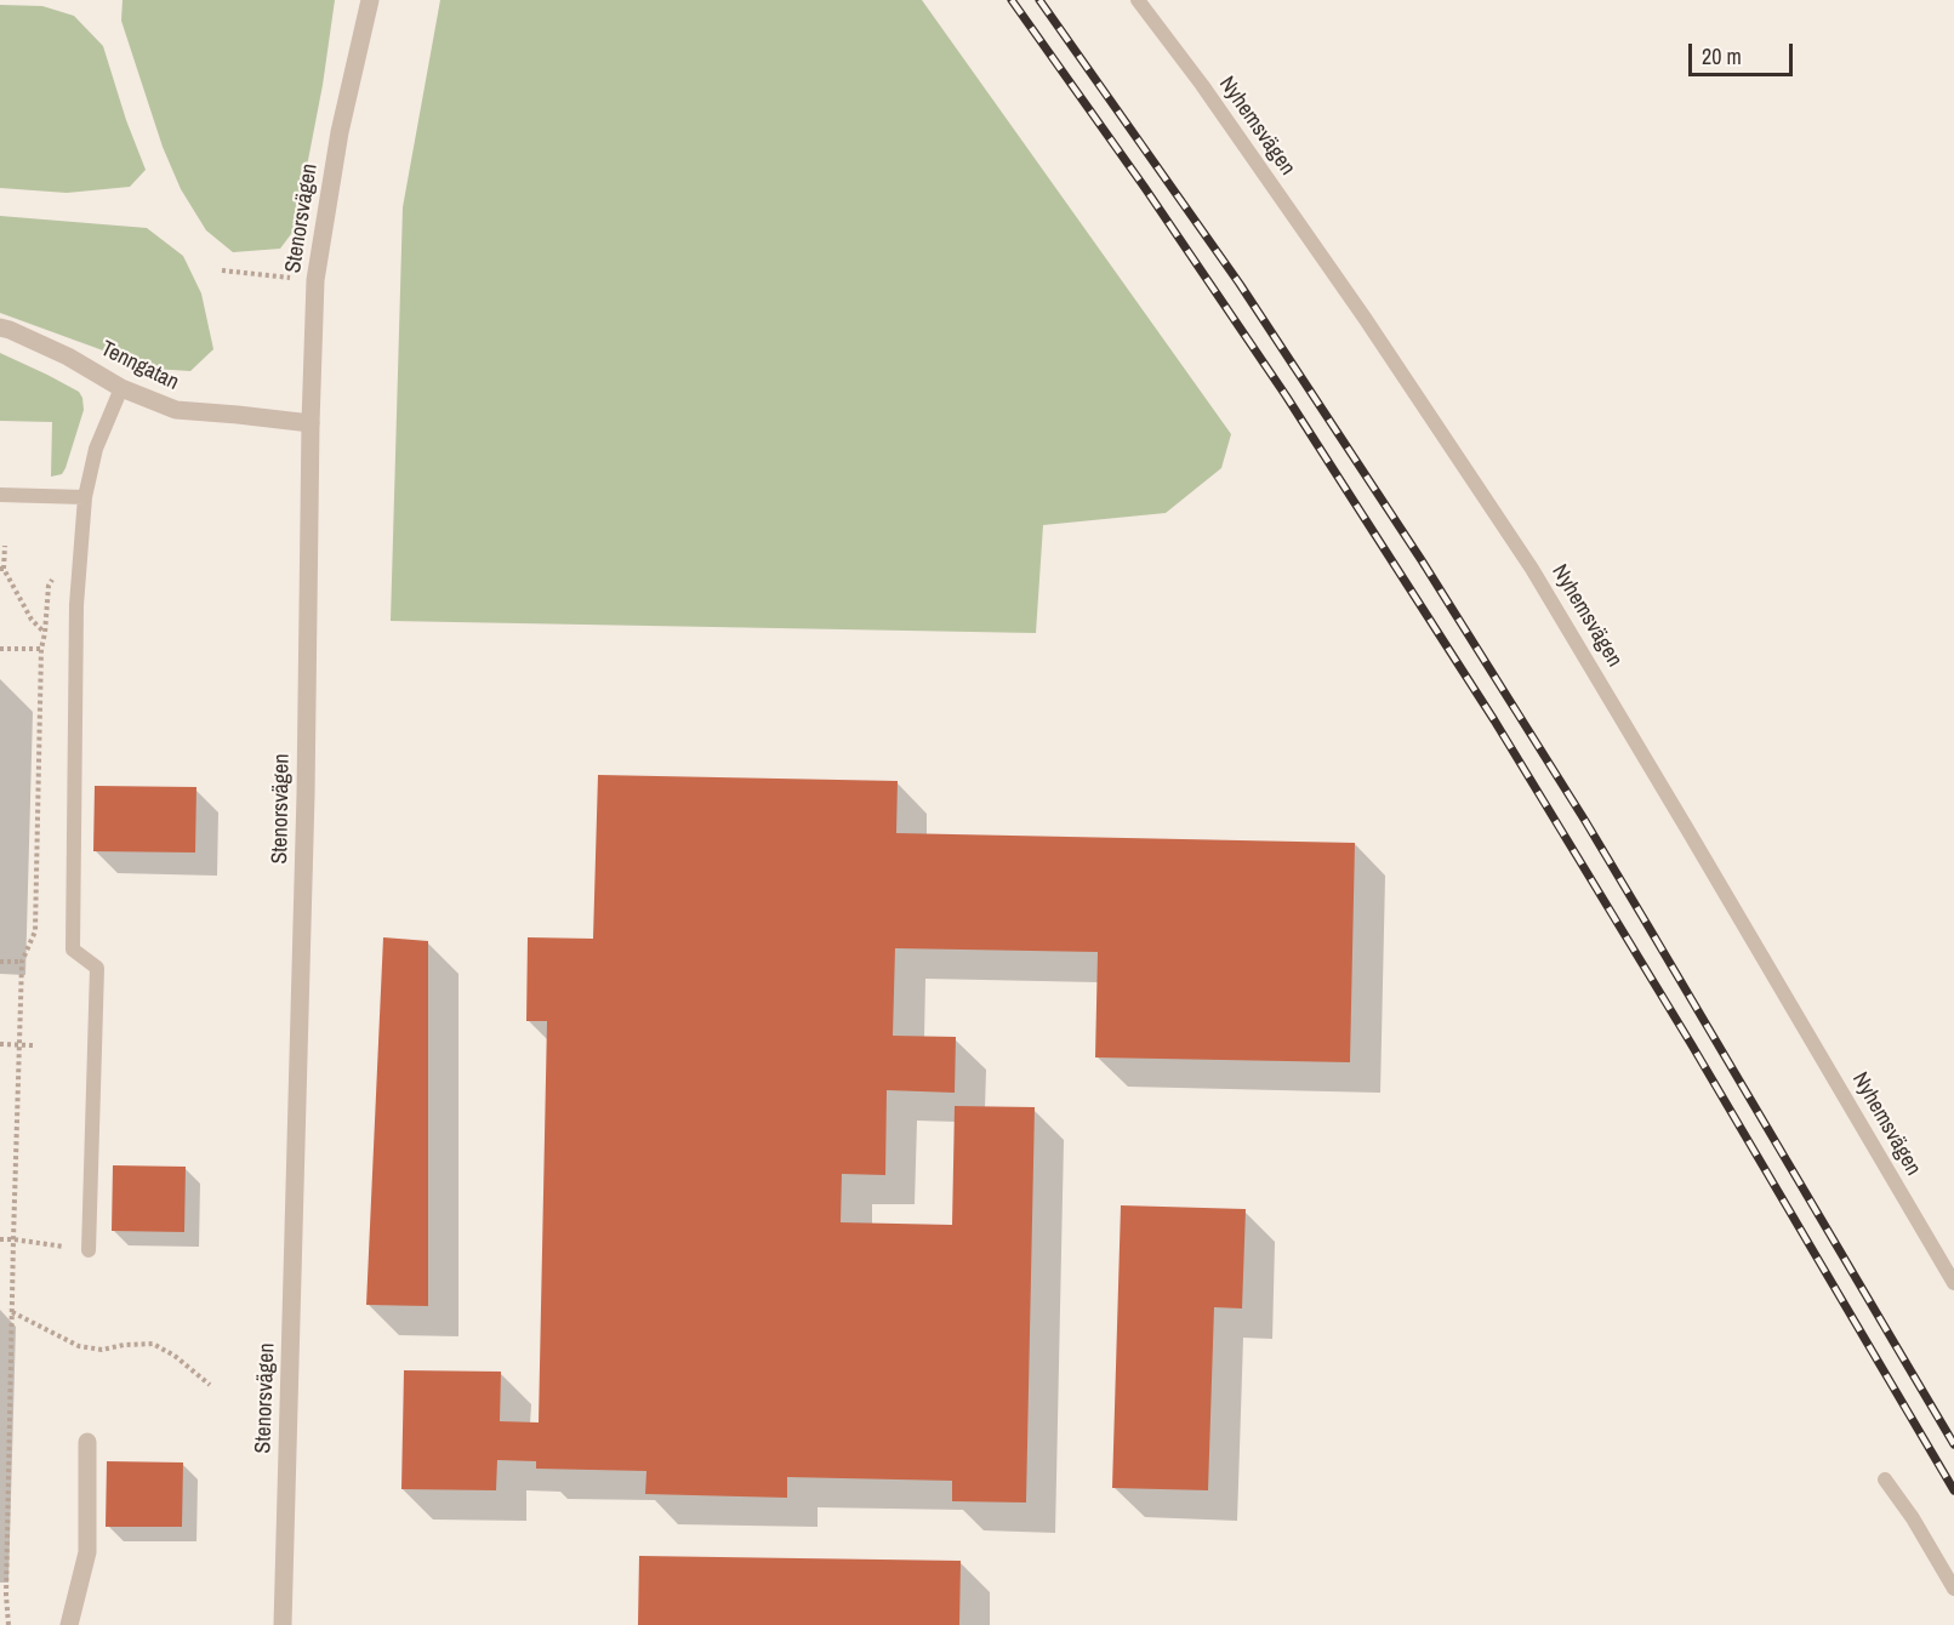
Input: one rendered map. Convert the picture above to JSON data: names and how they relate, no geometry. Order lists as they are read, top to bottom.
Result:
{
  "streets": {
    "street": ["Stenorsvägen", "Tenngatan"],
    "lane": ["Nyhemsvägen"]
  },
  "crossings": [
    ["Stenorsvägen", "Tenngatan"]
  ],
  "scale_bar": "20 m"
}
